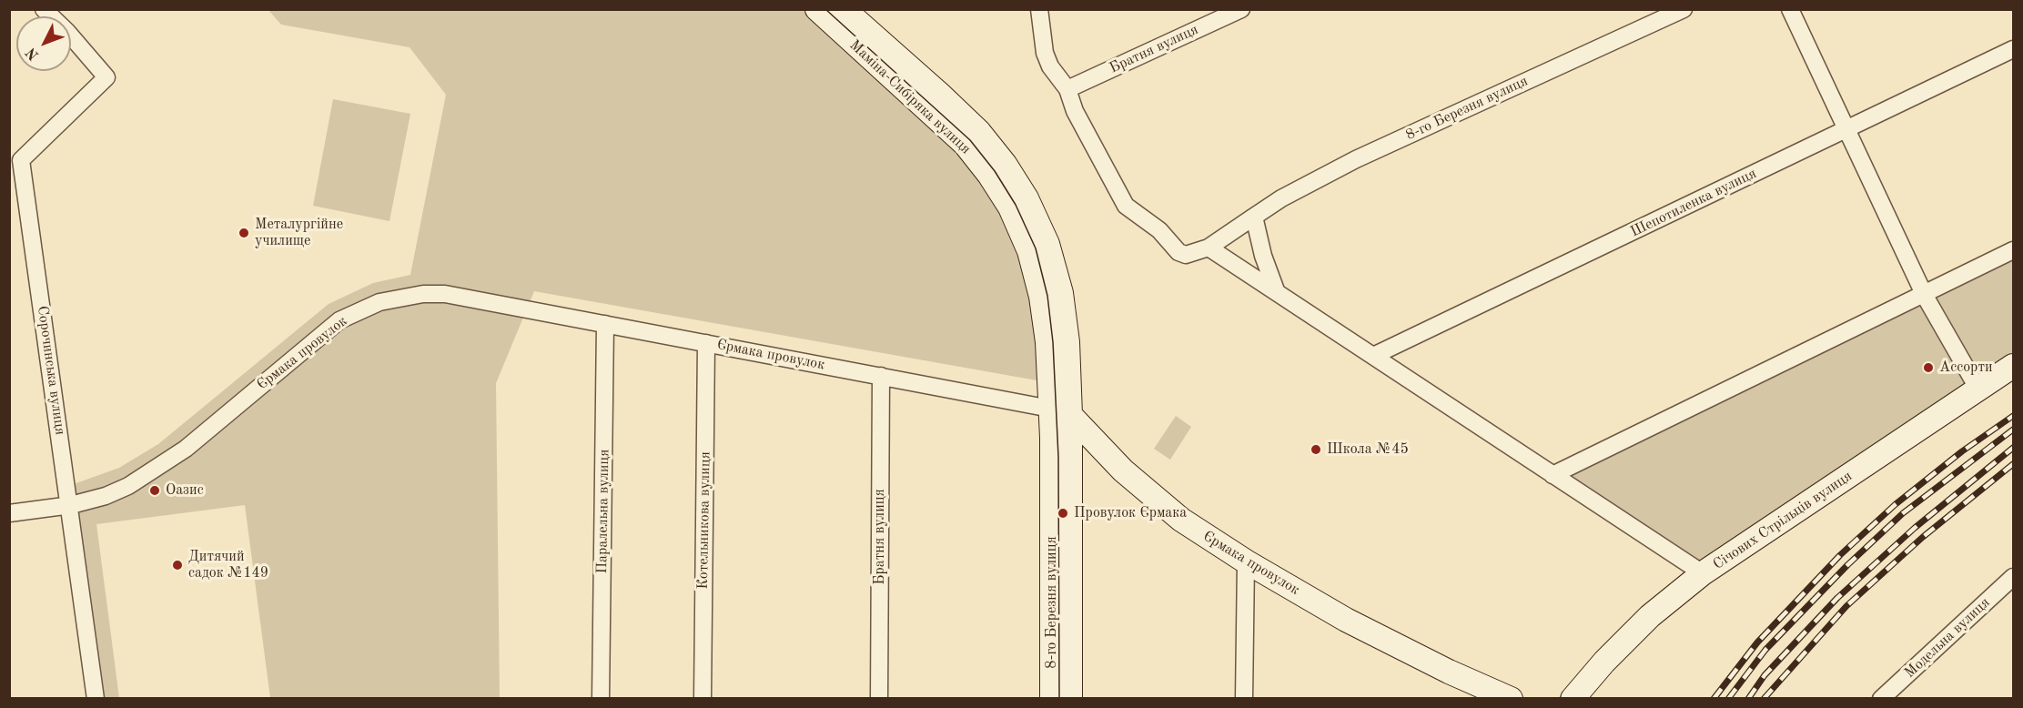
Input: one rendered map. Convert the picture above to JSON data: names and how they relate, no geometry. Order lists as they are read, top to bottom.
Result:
{
  "streets": {
    "main road": [
      "Маміна-Сибіряка вулиця",
      "8-го Березня вулиця",
      "Єрмака провулок",
      "Січових Стрільців вулиця"
    ],
    "street": [
      "Братня вулиця",
      "Шепотиленка вулиця",
      "Сорочинська вулиця",
      "Паралельна вулиця",
      "Котельникова вулиця",
      "Модельна вулиця"
    ]
  },
  "crossings": [
    ["Братня вулиця", "Єрмака провулок"],
    ["Маміна-Сибіряка вулиця", "8-го Березня вулиця"],
    ["Маміна-Сибіряка вулиця", "Єрмака провулок"],
    ["8-го Березня вулиця", "Єрмака провулок"],
    ["Єрмака провулок", "Сорочинська вулиця"],
    ["Єрмака провулок", "Паралельна вулиця"],
    ["Єрмака провулок", "Котельникова вулиця"]
  ],
  "places": [
    "Металургійне училище",
    "Ассорти",
    "Школа №45",
    "Оазис",
    "Провулок Єрмака",
    "Дитячий садок №149"
  ],
  "north": "bottom left"
}
